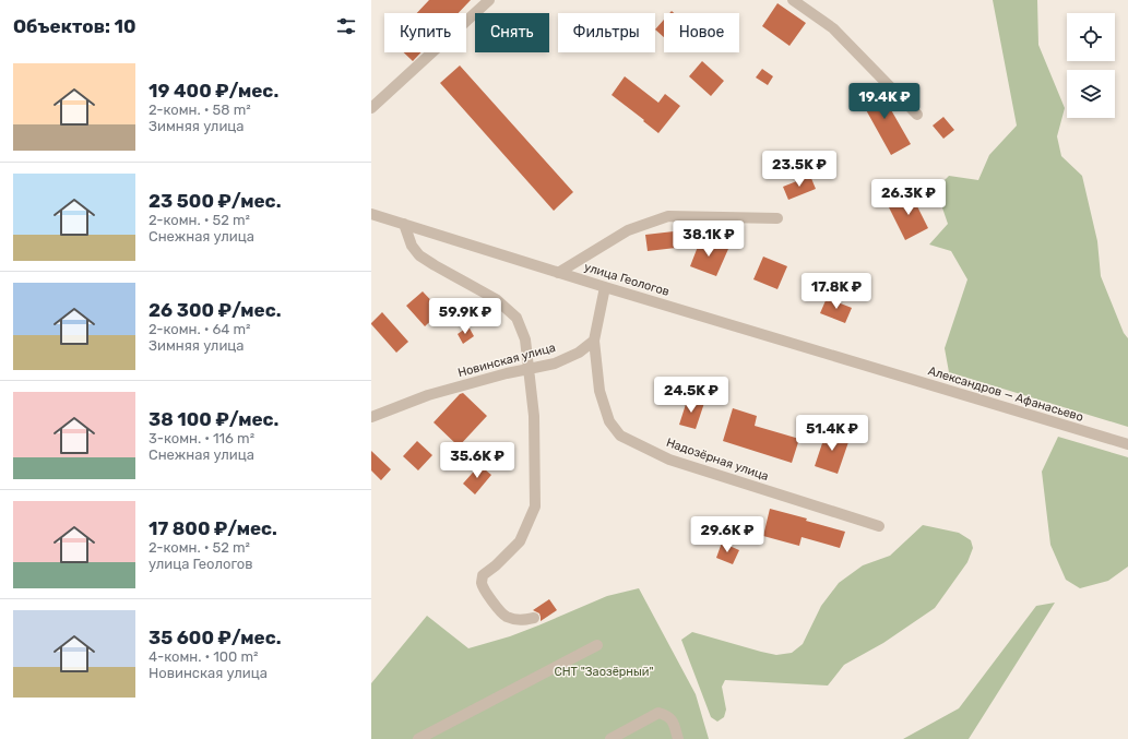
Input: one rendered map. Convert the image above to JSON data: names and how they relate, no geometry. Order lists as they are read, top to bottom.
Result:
{
  "streets": {
    "street": [
      "улица Геологов",
      "Новинская улица",
      "Александров — Афанасьево",
      "Надозёрная улица"
    ]
  },
  "crossings": [
    ["улица Геологов", "Александров — Афанасьево"],
    ["Новинская улица", "Надозёрная улица"]
  ],
  "parks": ["СНТ \"Заозёрный\""],
  "page": {
    "heading": "Объектов: 10",
    "chip": [
      "Купить",
      "Снять",
      "Фильтры",
      "Новое"
    ],
    "list": [
      {
        "name": "19 400 ₽/мес.",
        "note": "2-комн. · 58 m² · Зимняя улица"
      },
      {
        "name": "23 500 ₽/мес.",
        "note": "2-комн. · 52 m² · Снежная улица"
      },
      {
        "name": "26 300 ₽/мес.",
        "note": "2-комн. · 64 m² · Зимняя улица"
      },
      {
        "name": "38 100 ₽/мес.",
        "note": "3-комн. · 116 m² · Снежная улица"
      },
      {
        "name": "17 800 ₽/мес.",
        "note": "2-комн. · 52 m² · улица Геологов"
      },
      {
        "name": "35 600 ₽/мес.",
        "note": "4-комн. · 100 m² · Новинская улица"
      }
    ],
    "price": [
      "19.4K ₽",
      "23.5K ₽",
      "26.3K ₽",
      "38.1K ₽",
      "17.8K ₽",
      "59.9K ₽",
      "24.5K ₽",
      "51.4K ₽",
      "35.6K ₽",
      "29.6K ₽"
    ]
  }
}
